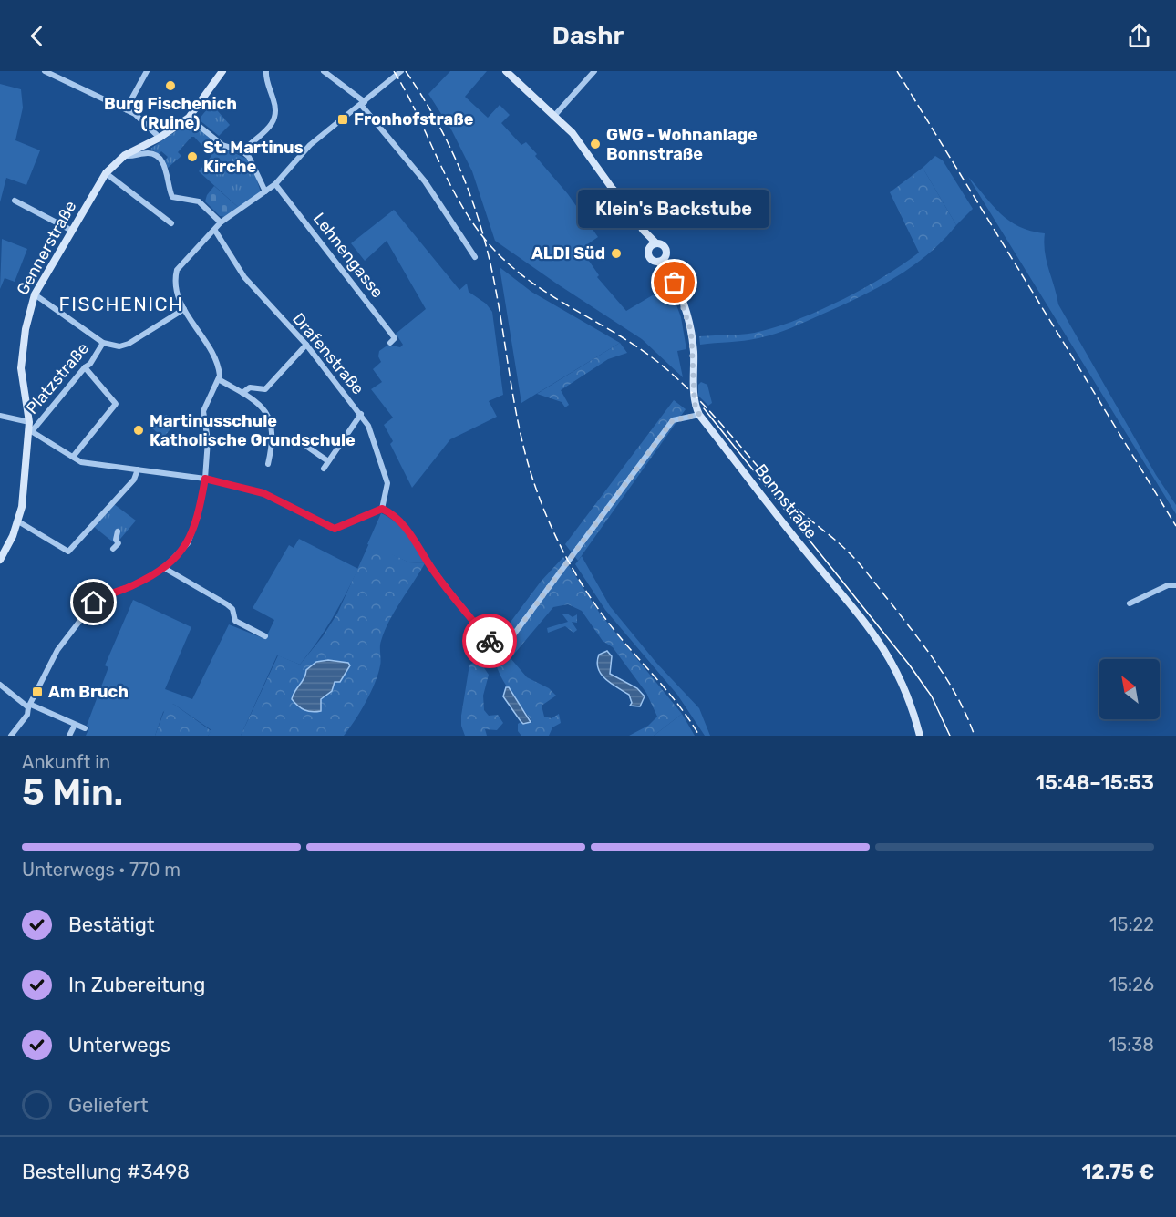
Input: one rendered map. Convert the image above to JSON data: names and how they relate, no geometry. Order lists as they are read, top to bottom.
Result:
{
  "streets": {
    "main road": ["Gennerstraße", "Bonnstraße"],
    "street": ["Lehnengasse", "Drafenstraße", "Platzstraße"]
  },
  "crossings": [
    ["Gennerstraße", "Platzstraße"]
  ],
  "districts": ["FISCHENICH"],
  "places": {
    "other": [
      "Burg Fischenich (Ruine)",
      "GWG - Wohnanlage Bonnstraße",
      "St. Martinus Kirche",
      "ALDI Süd",
      "Klein's Backstube",
      "Martinusschule Katholische Grundschule"
    ],
    "transit": ["Fronhofstraße", "Am Bruch"]
  },
  "north": "top left",
  "page": {
    "header": "Dashr",
    "bubble": "Klein's Backstube",
    "heading": ["5 Min.", "Ankunft in", "15:48–15:53"],
    "panel": ["Bestellung #3498", "12.75 €"],
    "bar": "Unterwegs · 770 m",
    "list": [
      ["Bestätigt", "15:22"],
      ["In Zubereitung", "15:26"],
      ["Unterwegs", "15:38"],
      "Geliefert"
    ]
  }
}
